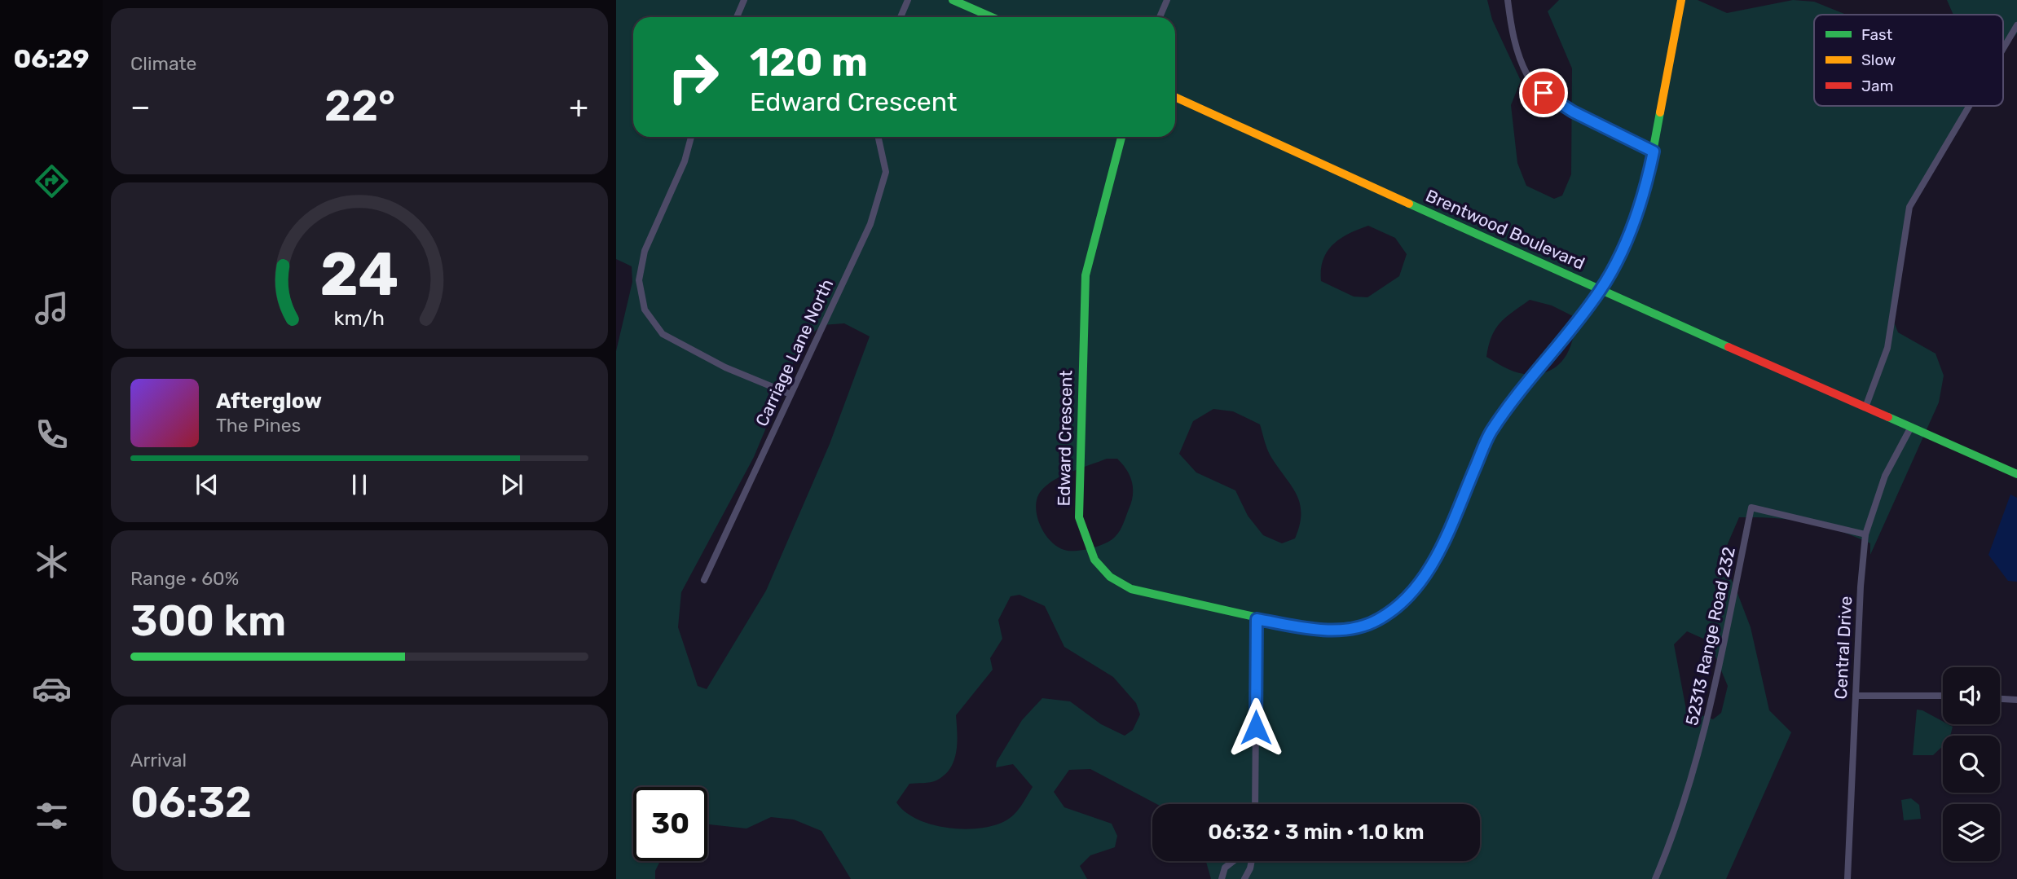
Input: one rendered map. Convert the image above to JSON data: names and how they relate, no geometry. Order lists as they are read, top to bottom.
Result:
{
  "streets": {
    "street": [
      "Brentwood Boulevard",
      "Carriage Lane North",
      "Edward Crescent",
      "52313 Range Road 232",
      "Central Drive"
    ]
  },
  "crossings": [
    ["Brentwood Boulevard", "Edward Crescent"],
    ["Brentwood Boulevard", "Central Drive"],
    ["52313 Range Road 232", "Central Drive"]
  ],
  "legend": ["Fast", "Slow", "Jam"],
  "page": {
    "tabs": "06:29",
    "tile": [
      "Climate",
      ["Range · 60%", "300 km"],
      ["Arrival", "06:32"]
    ],
    "turn": ["120 m", "Edward Crescent"],
    "heat": ["−", "22°", "+"],
    "song": ["Afterglow", "The Pines"],
    "limit": "30",
    "trip": "06:32 · 3 min · 1.0 km",
    "gauge": ["24", "km/h"]
  }
}
